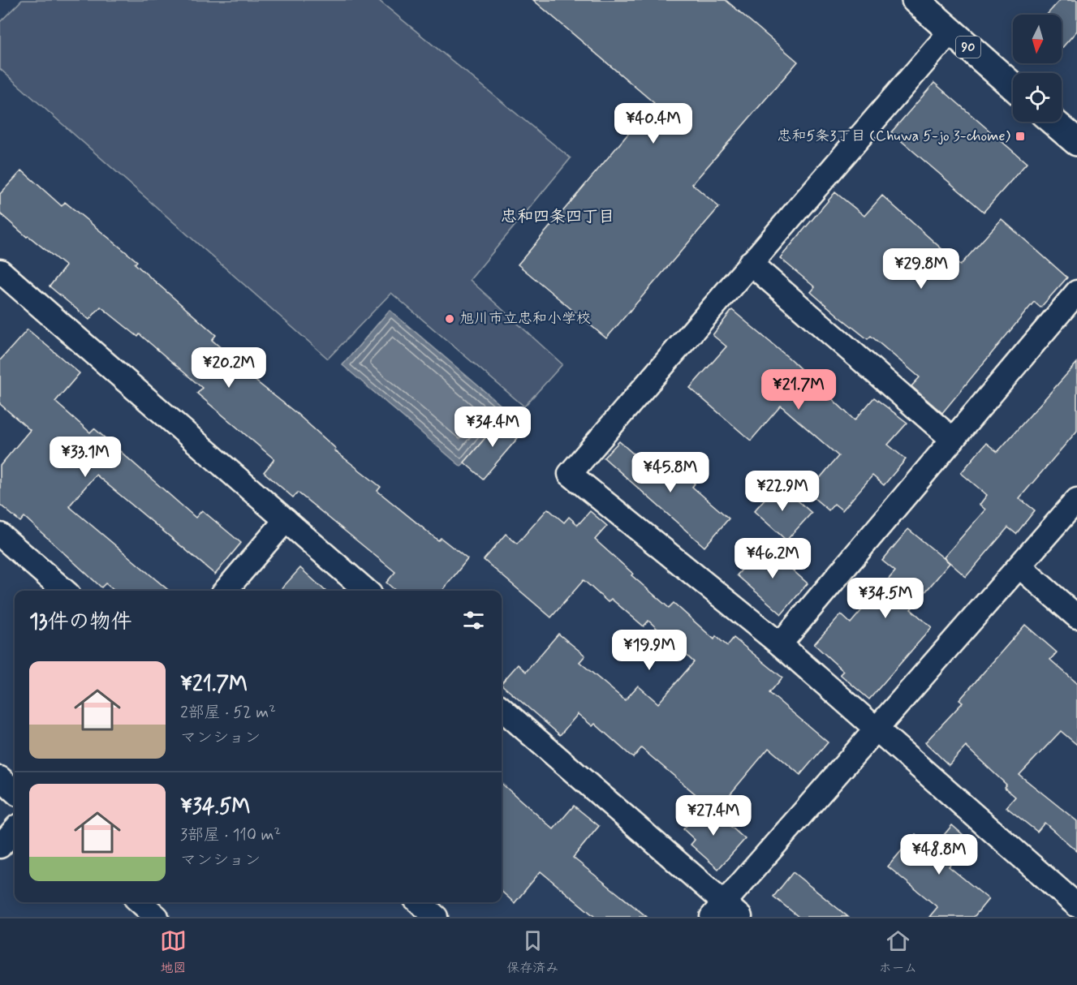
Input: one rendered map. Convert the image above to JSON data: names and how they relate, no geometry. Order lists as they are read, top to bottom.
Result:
{
  "streets": {
    "main road": ["90"]
  },
  "districts": ["忠和四条四丁目"],
  "places": {
    "transit": ["忠和5条3丁目 (Chuwa 5-jo 3-chome)"],
    "other": ["旭川市立忠和小学校"]
  },
  "north": "bottom",
  "page": {
    "price": [
      "¥40.4M",
      "¥29.8M",
      "¥20.2M",
      "¥21.7M",
      "¥34.4M",
      "¥33.1M",
      "¥45.8M",
      "¥22.9M",
      "¥46.2M",
      "¥34.5M",
      "¥19.9M",
      "¥27.4M",
      "¥48.8M"
    ],
    "heading": "13件の物件",
    "list": [
      {
        "name": "¥21.7M",
        "note": "2部屋 · 52 m² · マンション"
      },
      {
        "name": "¥34.5M",
        "note": "3部屋 · 110 m² · マンション"
      }
    ],
    "tabs": ["地図", "保存済み", "ホーム"]
  }
}
